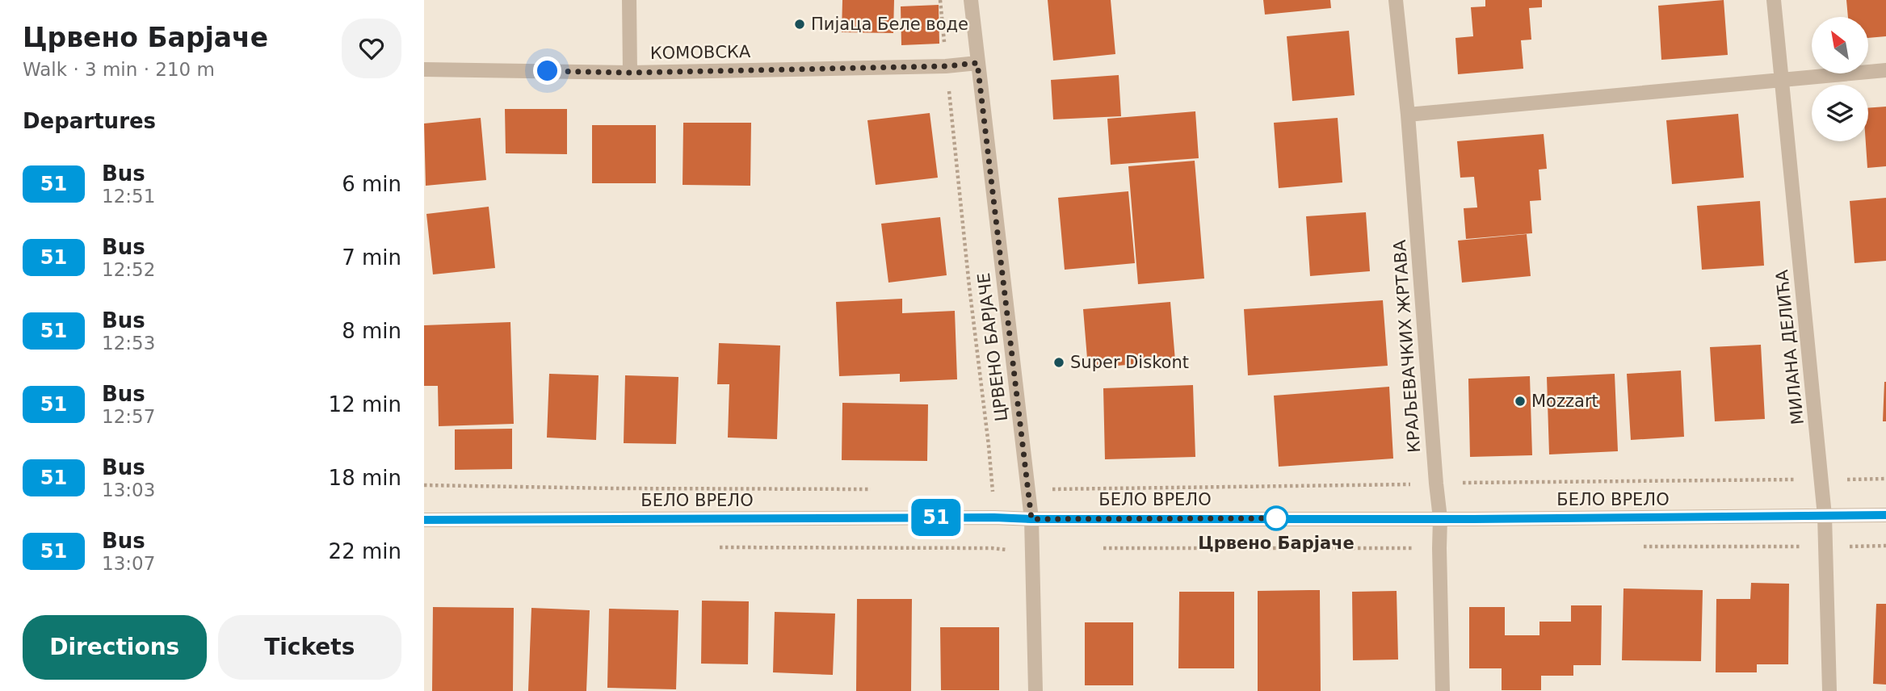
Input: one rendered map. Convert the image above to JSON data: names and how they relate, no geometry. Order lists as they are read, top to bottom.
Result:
{
  "streets": {
    "street": [
      "КОМОВСКА",
      "КРАЉЕВАЧКИХ ЖРТАВА",
      "ЦРВЕНО БАРЈАЧЕ",
      "МИЛАНА ДЕЛИЋА",
      "БЕЛО ВРЕЛО"
    ]
  },
  "crossings": [
    ["КОМОВСКА", "ЦРВЕНО БАРЈАЧЕ"],
    ["КРАЉЕВАЧКИХ ЖРТАВА", "БЕЛО ВРЕЛО"],
    ["ЦРВЕНО БАРЈАЧЕ", "БЕЛО ВРЕЛО"],
    ["МИЛАНА ДЕЛИЋА", "БЕЛО ВРЕЛО"]
  ],
  "places": [
    "Пијаца Беле воде",
    "Super Diskont",
    "Mozzart",
    "Црвено Барјаче"
  ],
  "lines": ["bus line 51"],
  "north": "top left",
  "page": {
    "heading": [
      ["Црвено Барјаче", "Walk · 3 min · 210 m"],
      "Departures"
    ],
    "on_map": "51",
    "list": [
      {
        "mark": "51",
        "name": "Bus",
        "note": "12:51",
        "value": "6 min"
      },
      {
        "mark": "51",
        "name": "Bus",
        "note": "12:52",
        "value": "7 min"
      },
      {
        "mark": "51",
        "name": "Bus",
        "note": "12:53",
        "value": "8 min"
      },
      {
        "mark": "51",
        "name": "Bus",
        "note": "12:57",
        "value": "12 min"
      },
      {
        "mark": "51",
        "name": "Bus",
        "note": "13:03",
        "value": "18 min"
      },
      {
        "mark": "51",
        "name": "Bus",
        "note": "13:07",
        "value": "22 min"
      }
    ],
    "buttons": ["Directions", "Tickets"]
  }
}
